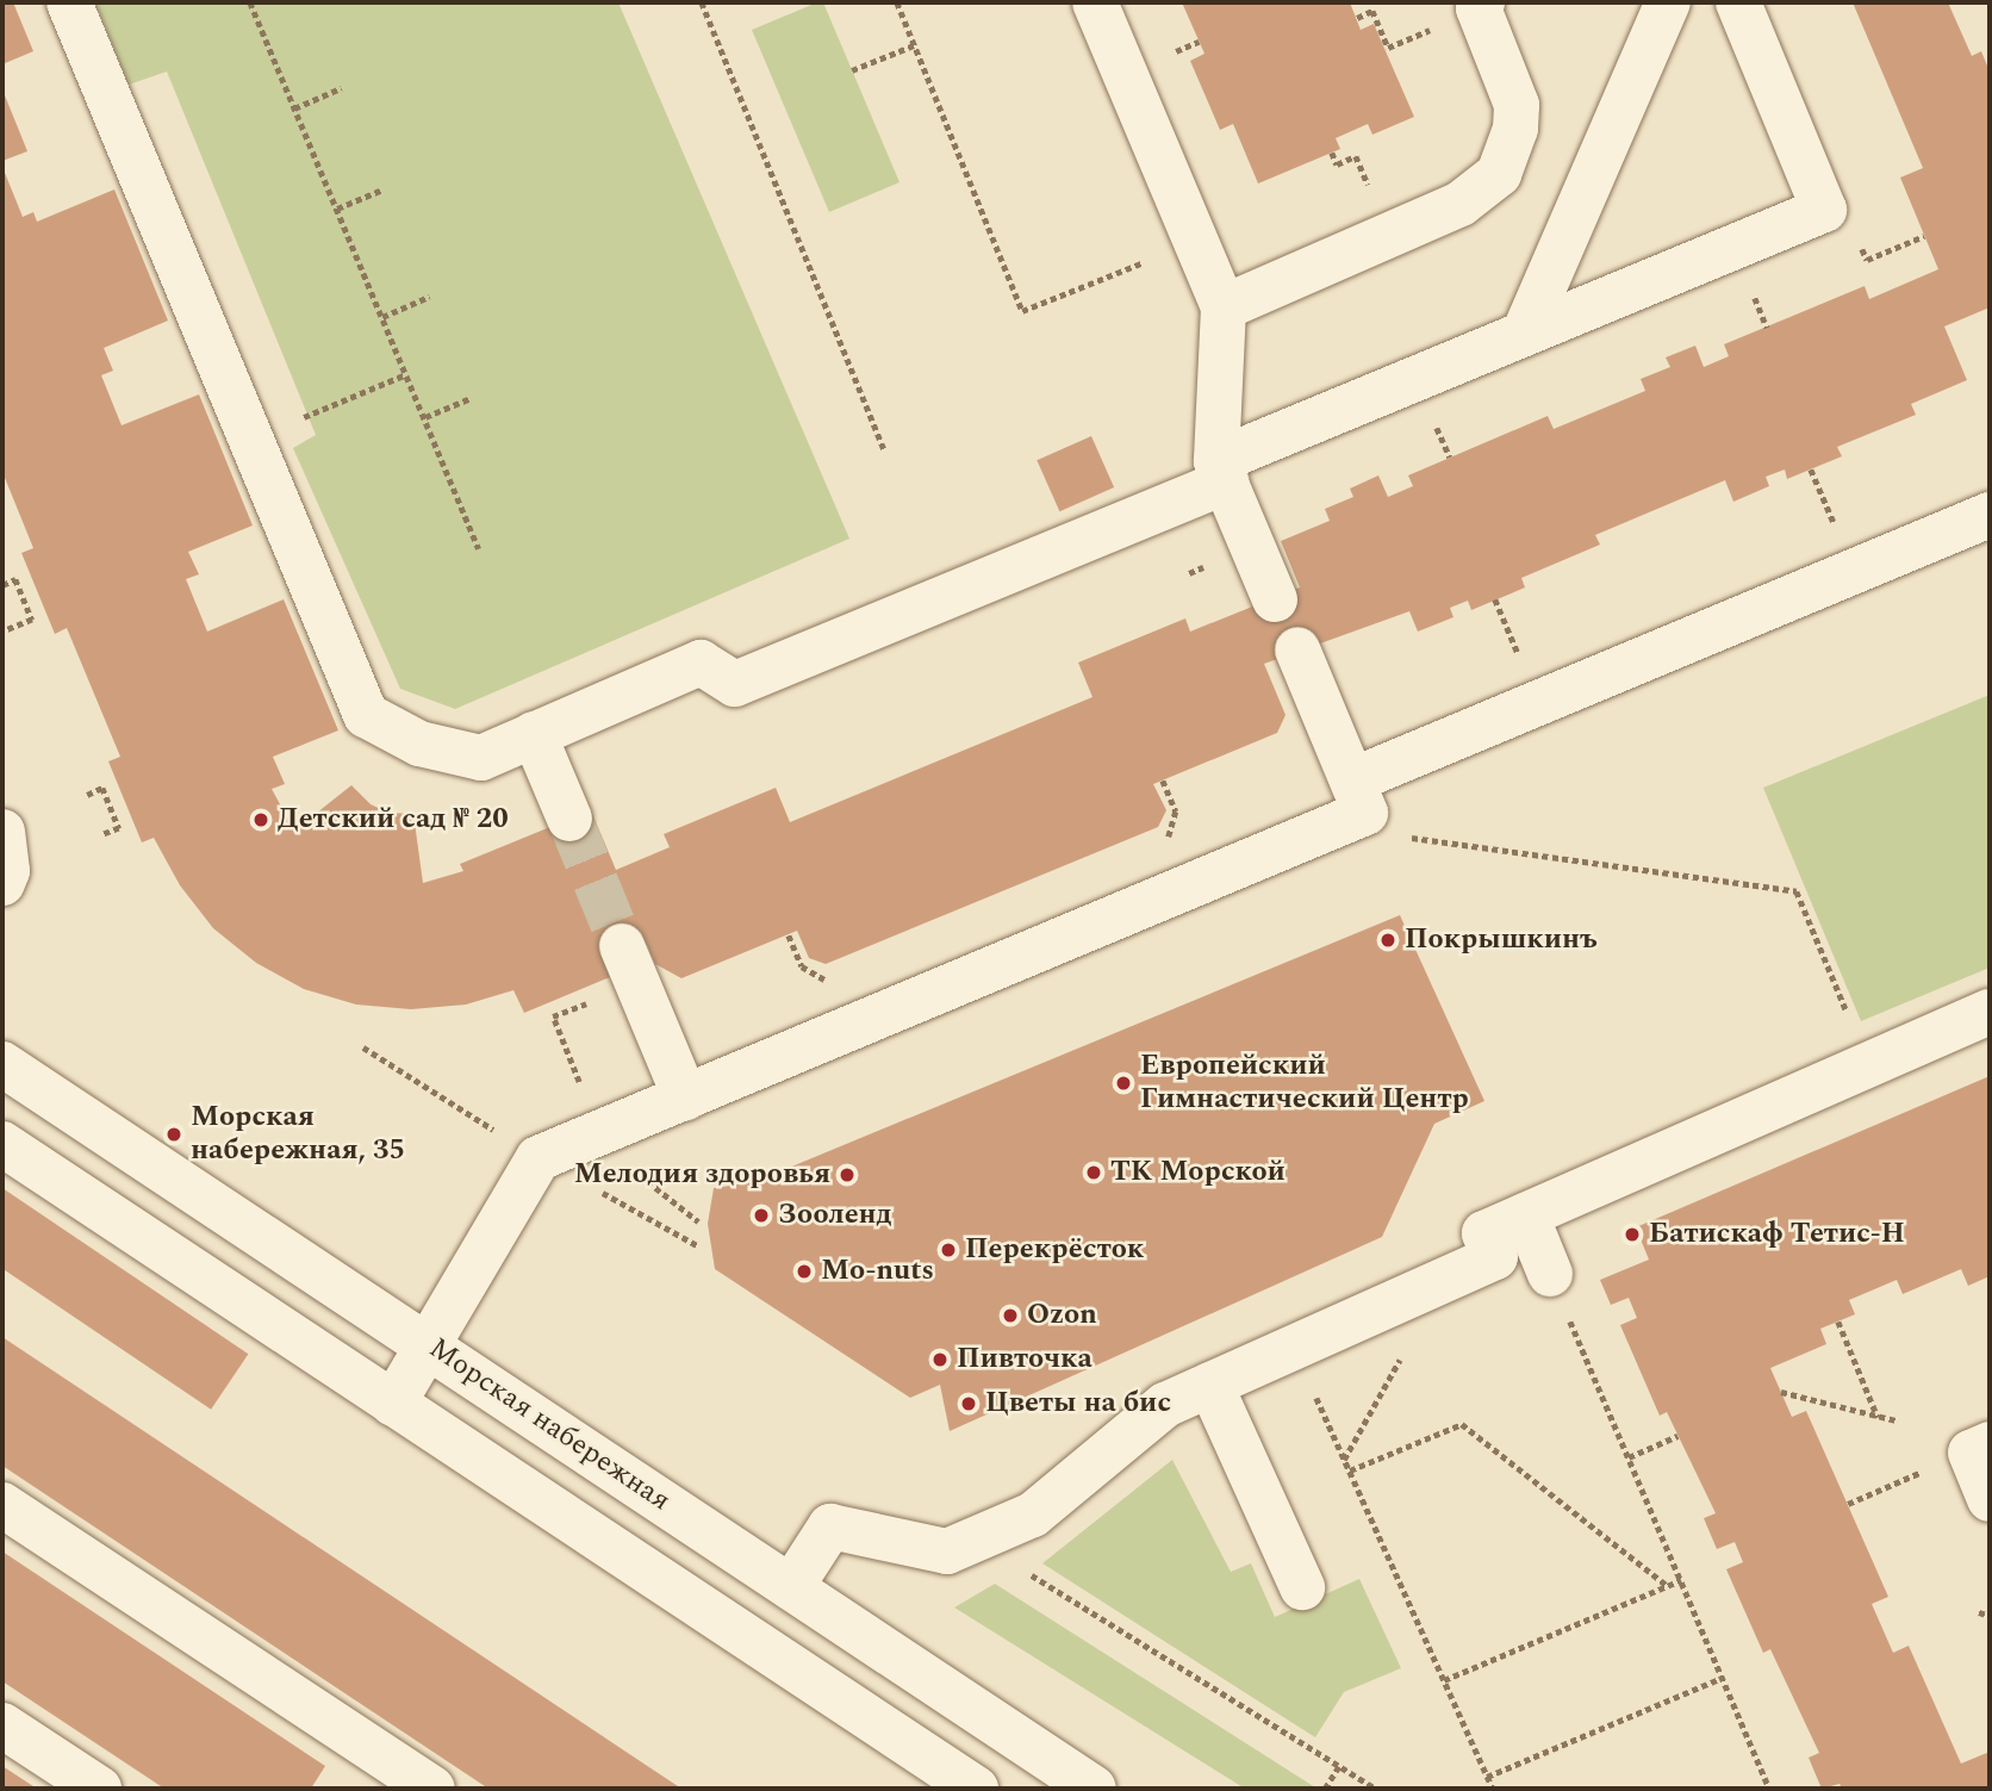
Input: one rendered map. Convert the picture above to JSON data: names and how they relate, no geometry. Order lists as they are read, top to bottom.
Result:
{
  "streets": {
    "street": ["Морская набережная"]
  },
  "places": [
    "Детский сад № 20",
    "Покрышкинъ",
    "Европейский Гимнастический Центр",
    "Морская набережная, 35",
    "ТК Морской",
    "Мелодия здоровья",
    "Зооленд",
    "Батискаф Тетис-Н",
    "Перекрёсток",
    "Mo-nuts",
    "Ozon",
    "Пивточка",
    "Цветы на бис"
  ]
}
